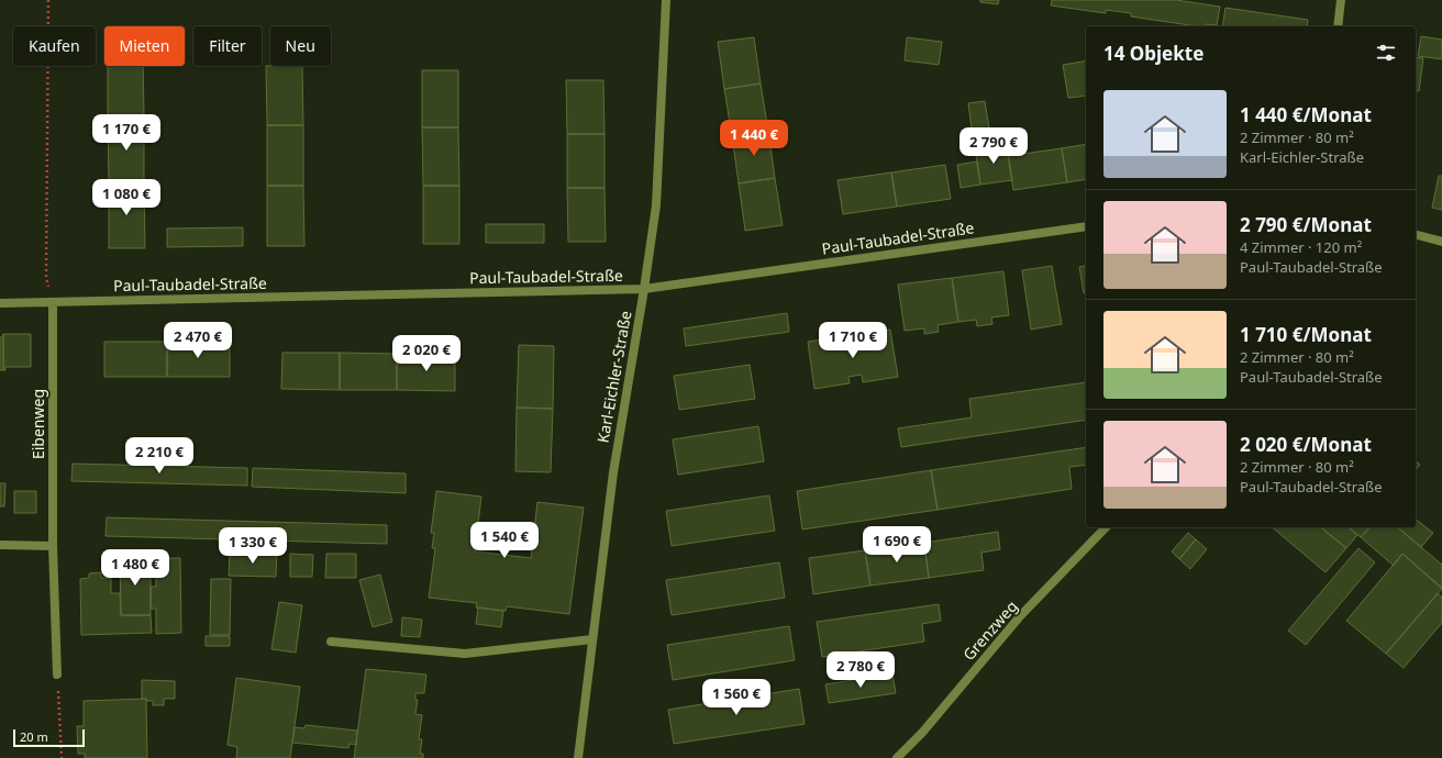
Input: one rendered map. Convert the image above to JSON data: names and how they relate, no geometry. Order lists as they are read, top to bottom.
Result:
{
  "streets": {
    "street": [
      "Paul-Taubadel-Straße",
      "Karl-Eichler-Straße",
      "Eibenweg",
      "Grenzweg"
    ]
  },
  "crossings": [
    ["Paul-Taubadel-Straße", "Karl-Eichler-Straße"],
    ["Paul-Taubadel-Straße", "Eibenweg"]
  ],
  "scale_bar": "20 m",
  "page": {
    "chip": [
      "Kaufen",
      "Mieten",
      "Filter",
      "Neu"
    ],
    "heading": "14 Objekte",
    "list": [
      {
        "name": "1 440 €/Monat",
        "note": "2 Zimmer · 80 m² · Karl-Eichler-Straße"
      },
      {
        "name": "2 790 €/Monat",
        "note": "4 Zimmer · 120 m² · Paul-Taubadel-Straße"
      },
      {
        "name": "1 710 €/Monat",
        "note": "2 Zimmer · 80 m² · Paul-Taubadel-Straße"
      },
      {
        "name": "2 020 €/Monat",
        "note": "2 Zimmer · 80 m² · Paul-Taubadel-Straße"
      }
    ],
    "price": [
      "1 170 €",
      "1 440 €",
      "2 790 €",
      "1 080 €",
      "2 470 €",
      "1 710 €",
      "2 020 €",
      "2 210 €",
      "1 540 €",
      "1 690 €",
      "1 330 €",
      "1 480 €",
      "2 780 €",
      "1 560 €"
    ],
    "scale": "20 m"
  }
}
